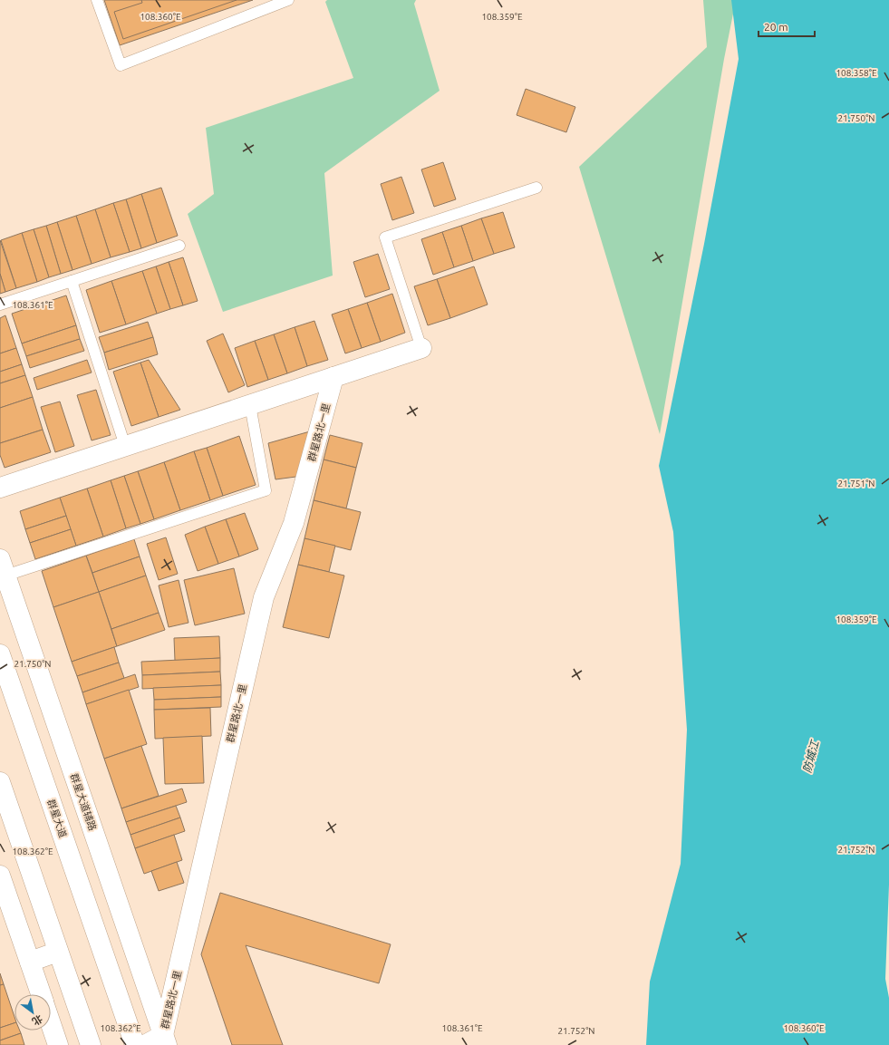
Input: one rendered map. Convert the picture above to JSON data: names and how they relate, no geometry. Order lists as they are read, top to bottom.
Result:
{
  "streets": {
    "main road": ["群星路北一里", "群星大道辅路", "群星大道"]
  },
  "crossings": [
    ["群星路北一里", "群星大道辅路"]
  ],
  "water": ["防城江"],
  "scale_bar": "20 m",
  "north": "bottom right",
  "coordinates": [
    "108.360°E",
    "108.359°E",
    "108.358°E",
    "21.750°N",
    "108.361°E",
    "21.751°N",
    "21.752°N",
    "108.362°E"
  ]
}
